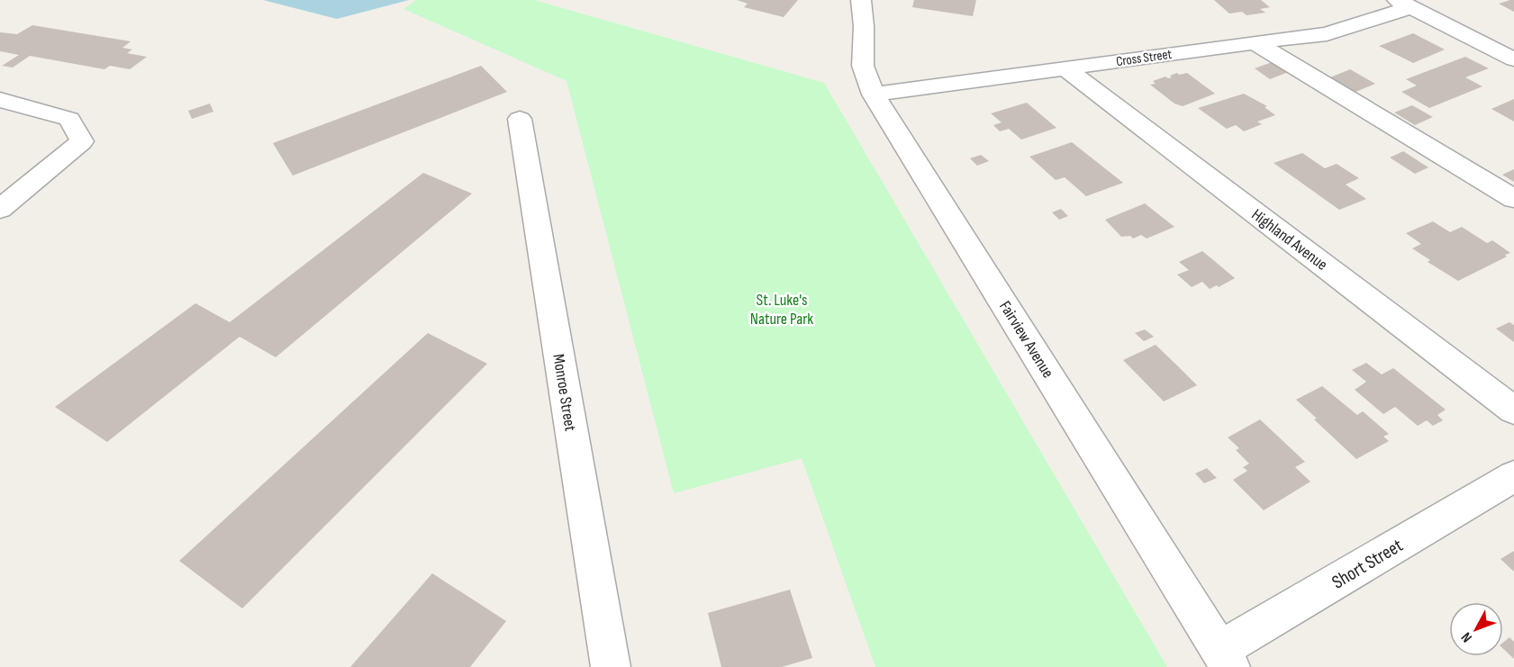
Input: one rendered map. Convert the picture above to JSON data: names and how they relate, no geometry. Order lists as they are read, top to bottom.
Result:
{
  "streets": {
    "street": [
      "Cross Street",
      "Highland Avenue",
      "Fairview Avenue",
      "Monroe Street",
      "Short Street"
    ]
  },
  "crossings": [
    ["Cross Street", "Highland Avenue"],
    ["Cross Street", "Fairview Avenue"],
    ["Fairview Avenue", "Short Street"]
  ],
  "parks": ["St. Luke's Nature Park"],
  "north": "bottom left"
}
